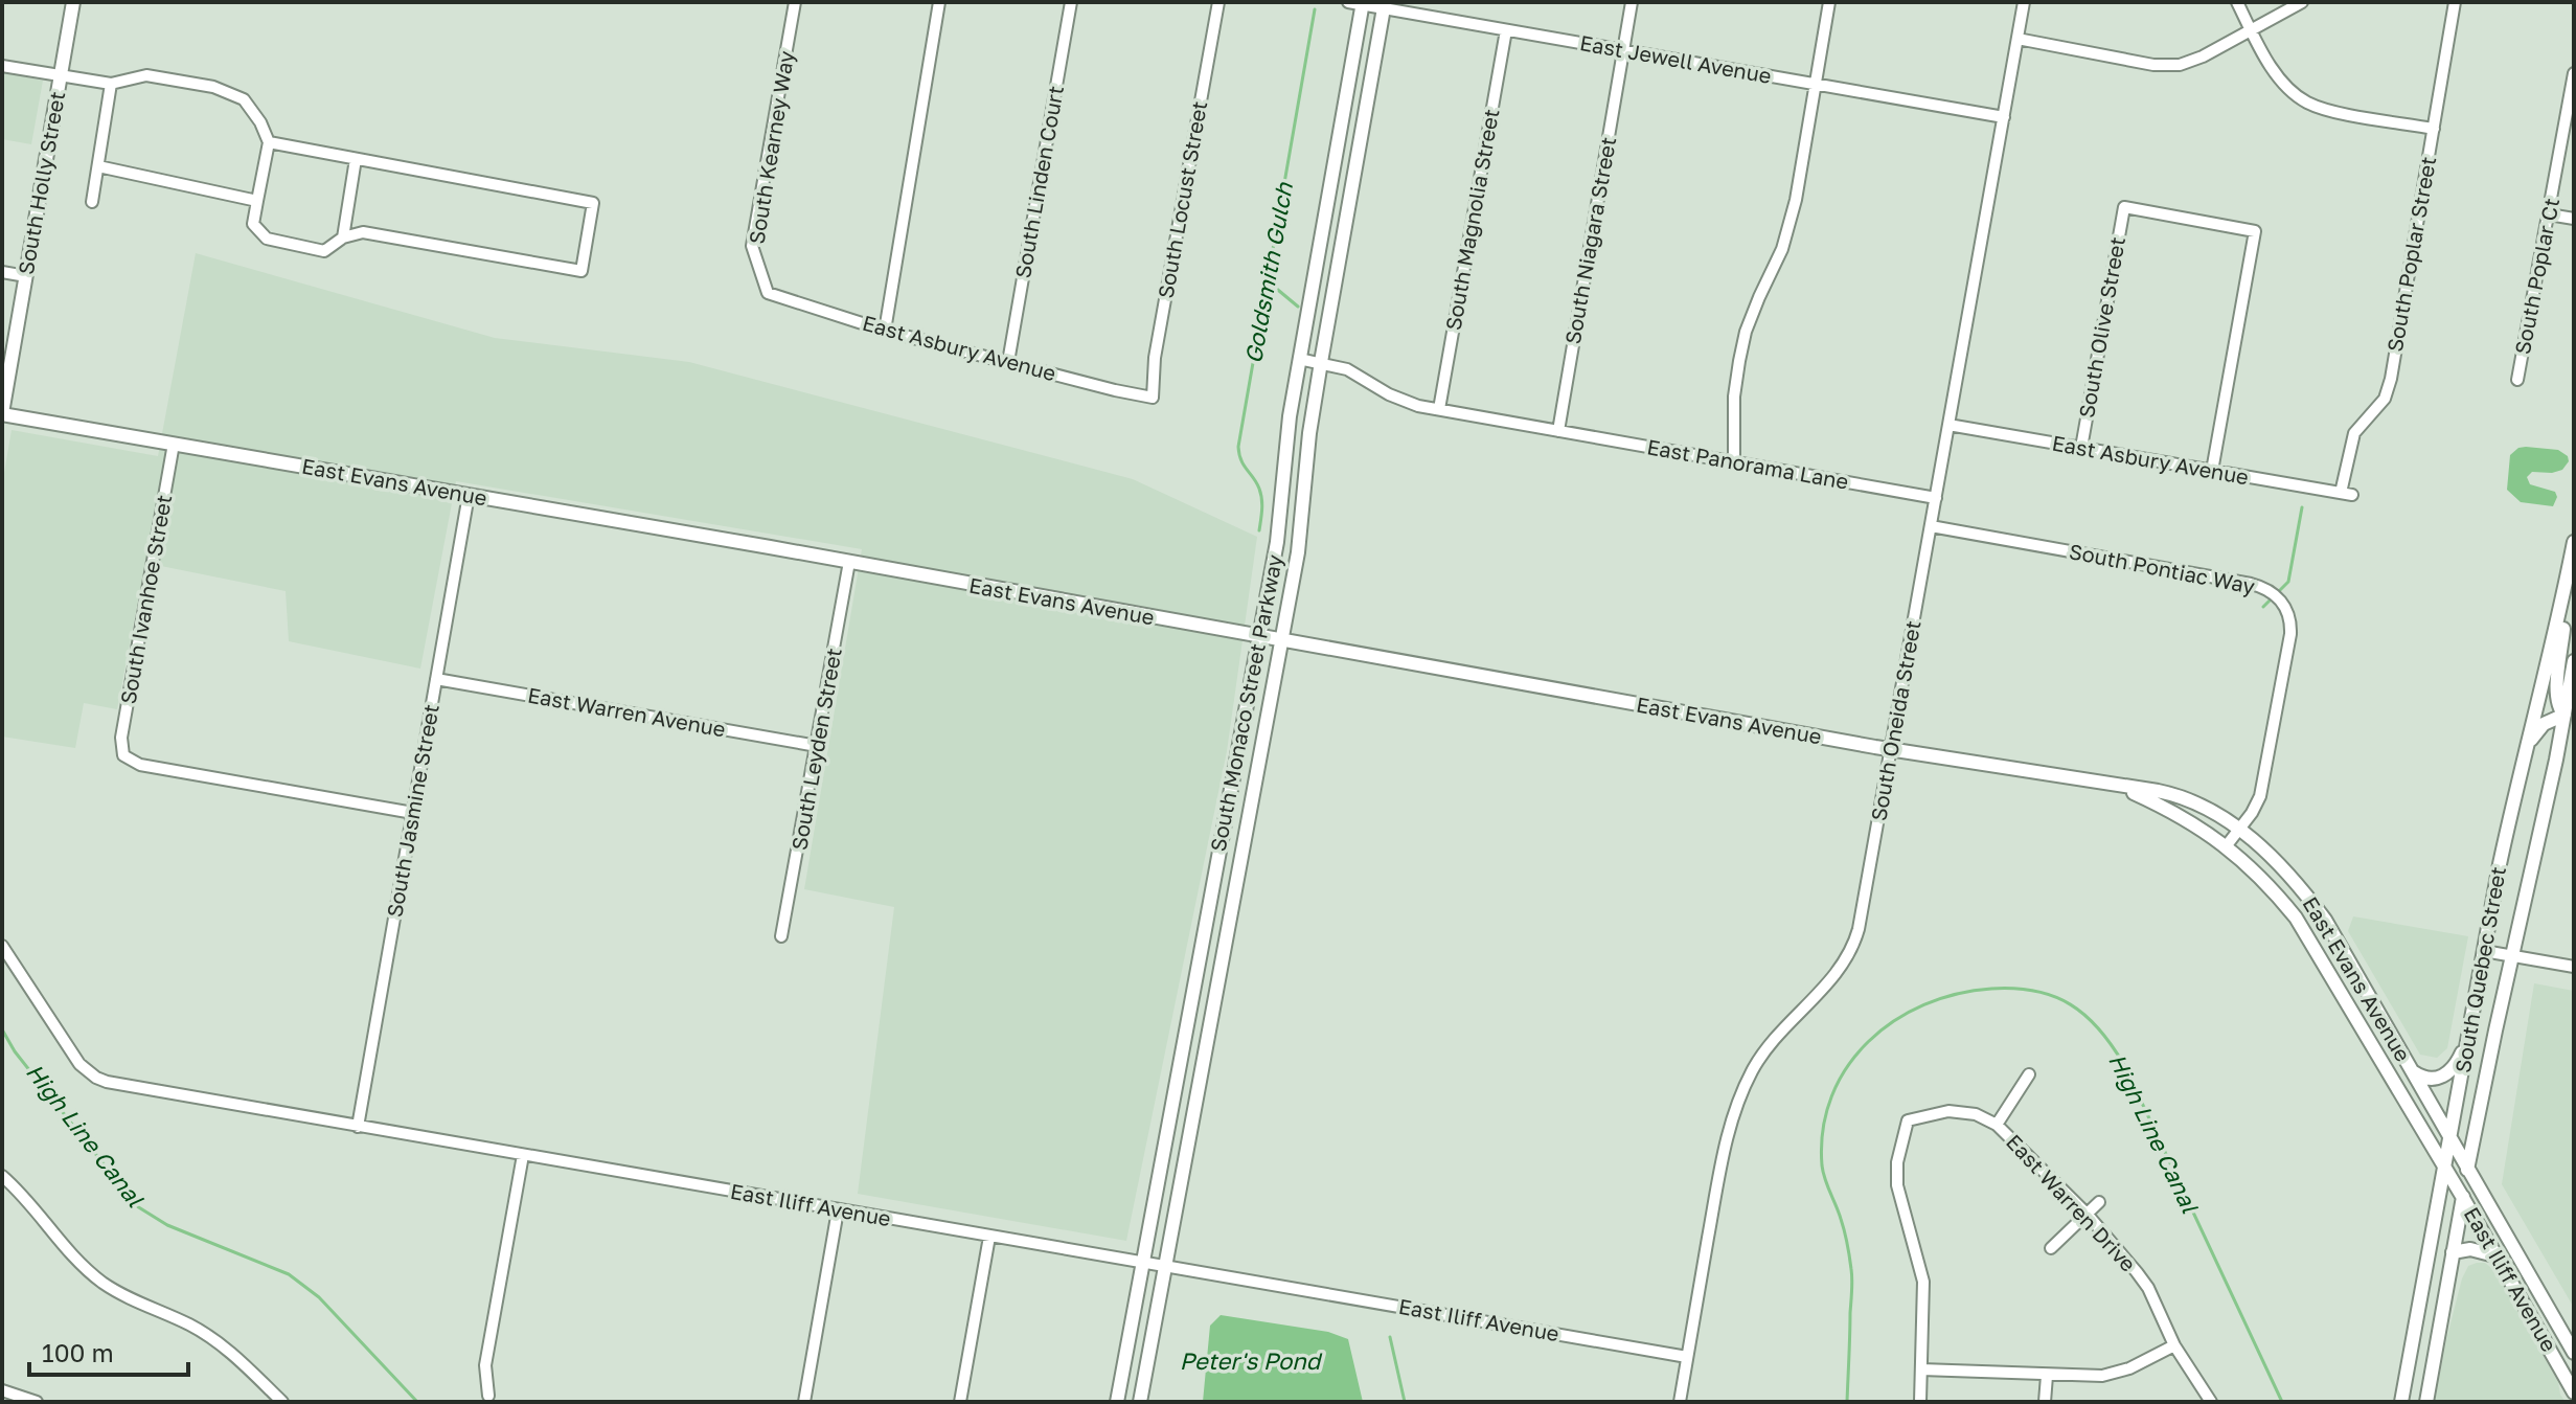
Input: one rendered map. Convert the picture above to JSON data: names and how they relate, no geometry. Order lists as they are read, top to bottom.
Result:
{
  "streets": {
    "main road": [
      "South Holly Street",
      "East Evans Avenue",
      "South Monaco Street Parkway",
      "South Quebec Street",
      "East Iliff Avenue"
    ],
    "street": [
      "East Jewell Avenue",
      "South Kearney Way",
      "South Linden Court",
      "South Locust Street",
      "South Magnolia Street",
      "South Niagara Street",
      "South Poplar Street",
      "South Poplar Ct",
      "South Olive Street",
      "East Asbury Avenue",
      "East Panorama Lane",
      "South Pontiac Way",
      "South Ivanhoe Street",
      "East Warren Avenue",
      "South Oneida Street",
      "South Leyden Street",
      "South Jasmine Street",
      "East Warren Drive"
    ]
  },
  "crossings": [
    ["East Jewell Avenue", "South Magnolia Street"],
    ["East Jewell Avenue", "South Niagara Street"],
    ["East Jewell Avenue", "South Monaco Street Parkway"],
    ["East Jewell Avenue", "South Oneida Street"],
    ["South Kearney Way", "East Asbury Avenue"],
    ["South Linden Court", "East Asbury Avenue"],
    ["South Holly Street", "East Evans Avenue"],
    ["South Locust Street", "East Asbury Avenue"],
    ["South Niagara Street", "East Panorama Lane"],
    ["South Poplar Street", "East Asbury Avenue"],
    ["South Olive Street", "East Asbury Avenue"],
    ["East Asbury Avenue", "South Oneida Street"],
    ["East Panorama Lane", "South Oneida Street"],
    ["East Evans Avenue", "South Pontiac Way"],
    ["East Evans Avenue", "South Ivanhoe Street"],
    ["East Evans Avenue", "South Monaco Street Parkway"],
    ["East Evans Avenue", "South Oneida Street"],
    ["East Evans Avenue", "South Leyden Street"],
    ["East Evans Avenue", "South Jasmine Street"],
    ["East Evans Avenue", "South Quebec Street"],
    ["East Evans Avenue", "East Iliff Avenue"],
    ["South Pontiac Way", "South Oneida Street"],
    ["South Ivanhoe Street", "South Jasmine Street"],
    ["South Monaco Street Parkway", "East Iliff Avenue"],
    ["East Warren Avenue", "South Leyden Street"],
    ["East Warren Avenue", "South Jasmine Street"],
    ["South Oneida Street", "East Iliff Avenue"],
    ["South Jasmine Street", "East Iliff Avenue"],
    ["South Quebec Street", "East Iliff Avenue"]
  ],
  "water": ["Goldsmith Gulch", "High Line Canal", "Peter's Pond"],
  "scale_bar": "100 m"
}
